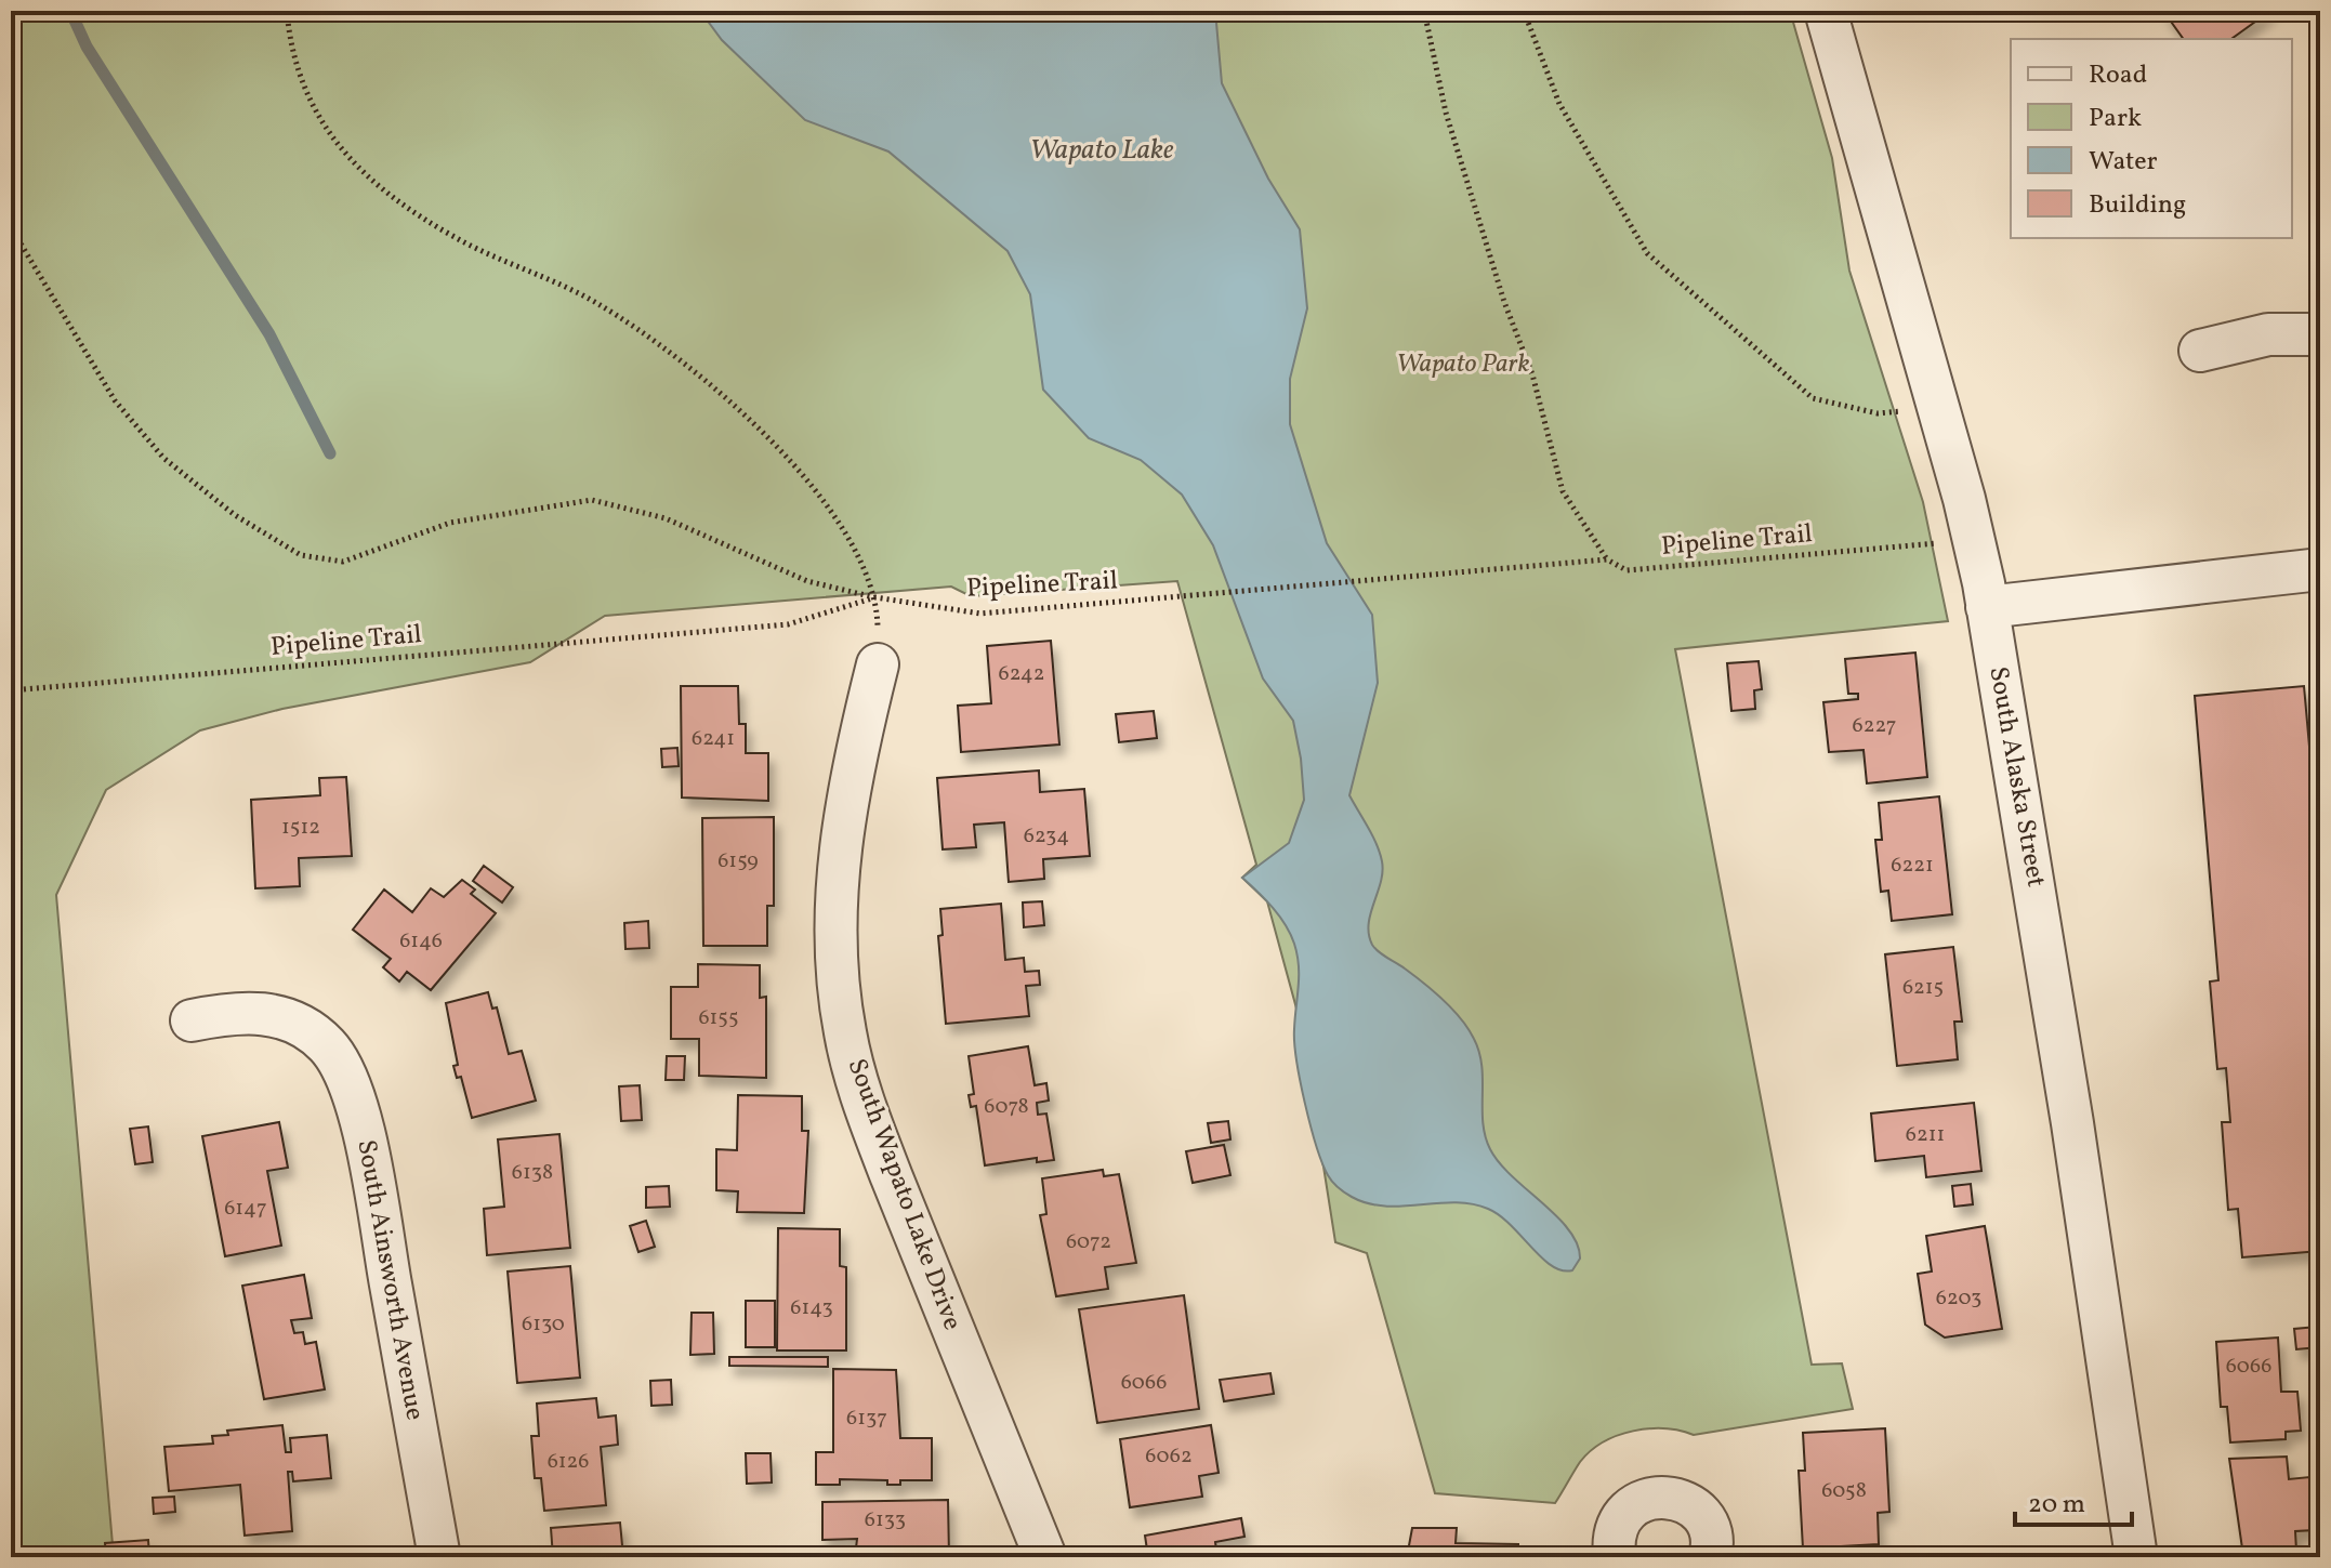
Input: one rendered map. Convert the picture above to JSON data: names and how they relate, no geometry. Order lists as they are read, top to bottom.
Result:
{
  "streets": {
    "street": ["South Alaska Street", "South Wapato Lake Drive", "South Ainsworth Avenue"],
    "path": ["Pipeline Trail"]
  },
  "crossings": [
    ["Pipeline Trail", "South Alaska Street"]
  ],
  "water": ["Wapato Lake"],
  "parks": ["Wapato Park"],
  "house_numbers": [
    "6242",
    "6227",
    "6241",
    "1512",
    "6234",
    "6159",
    "6221",
    "6146",
    "6215",
    "6155",
    "6078",
    "6211",
    "6138",
    "6147",
    "6072",
    "6203",
    "6143",
    "6130",
    "6066",
    "6066",
    "6137",
    "6062",
    "6126",
    "6058",
    "6133"
  ],
  "legend": [
    "Road",
    "Park",
    "Water",
    "Building"
  ],
  "scale_bar": "20 m"
}
